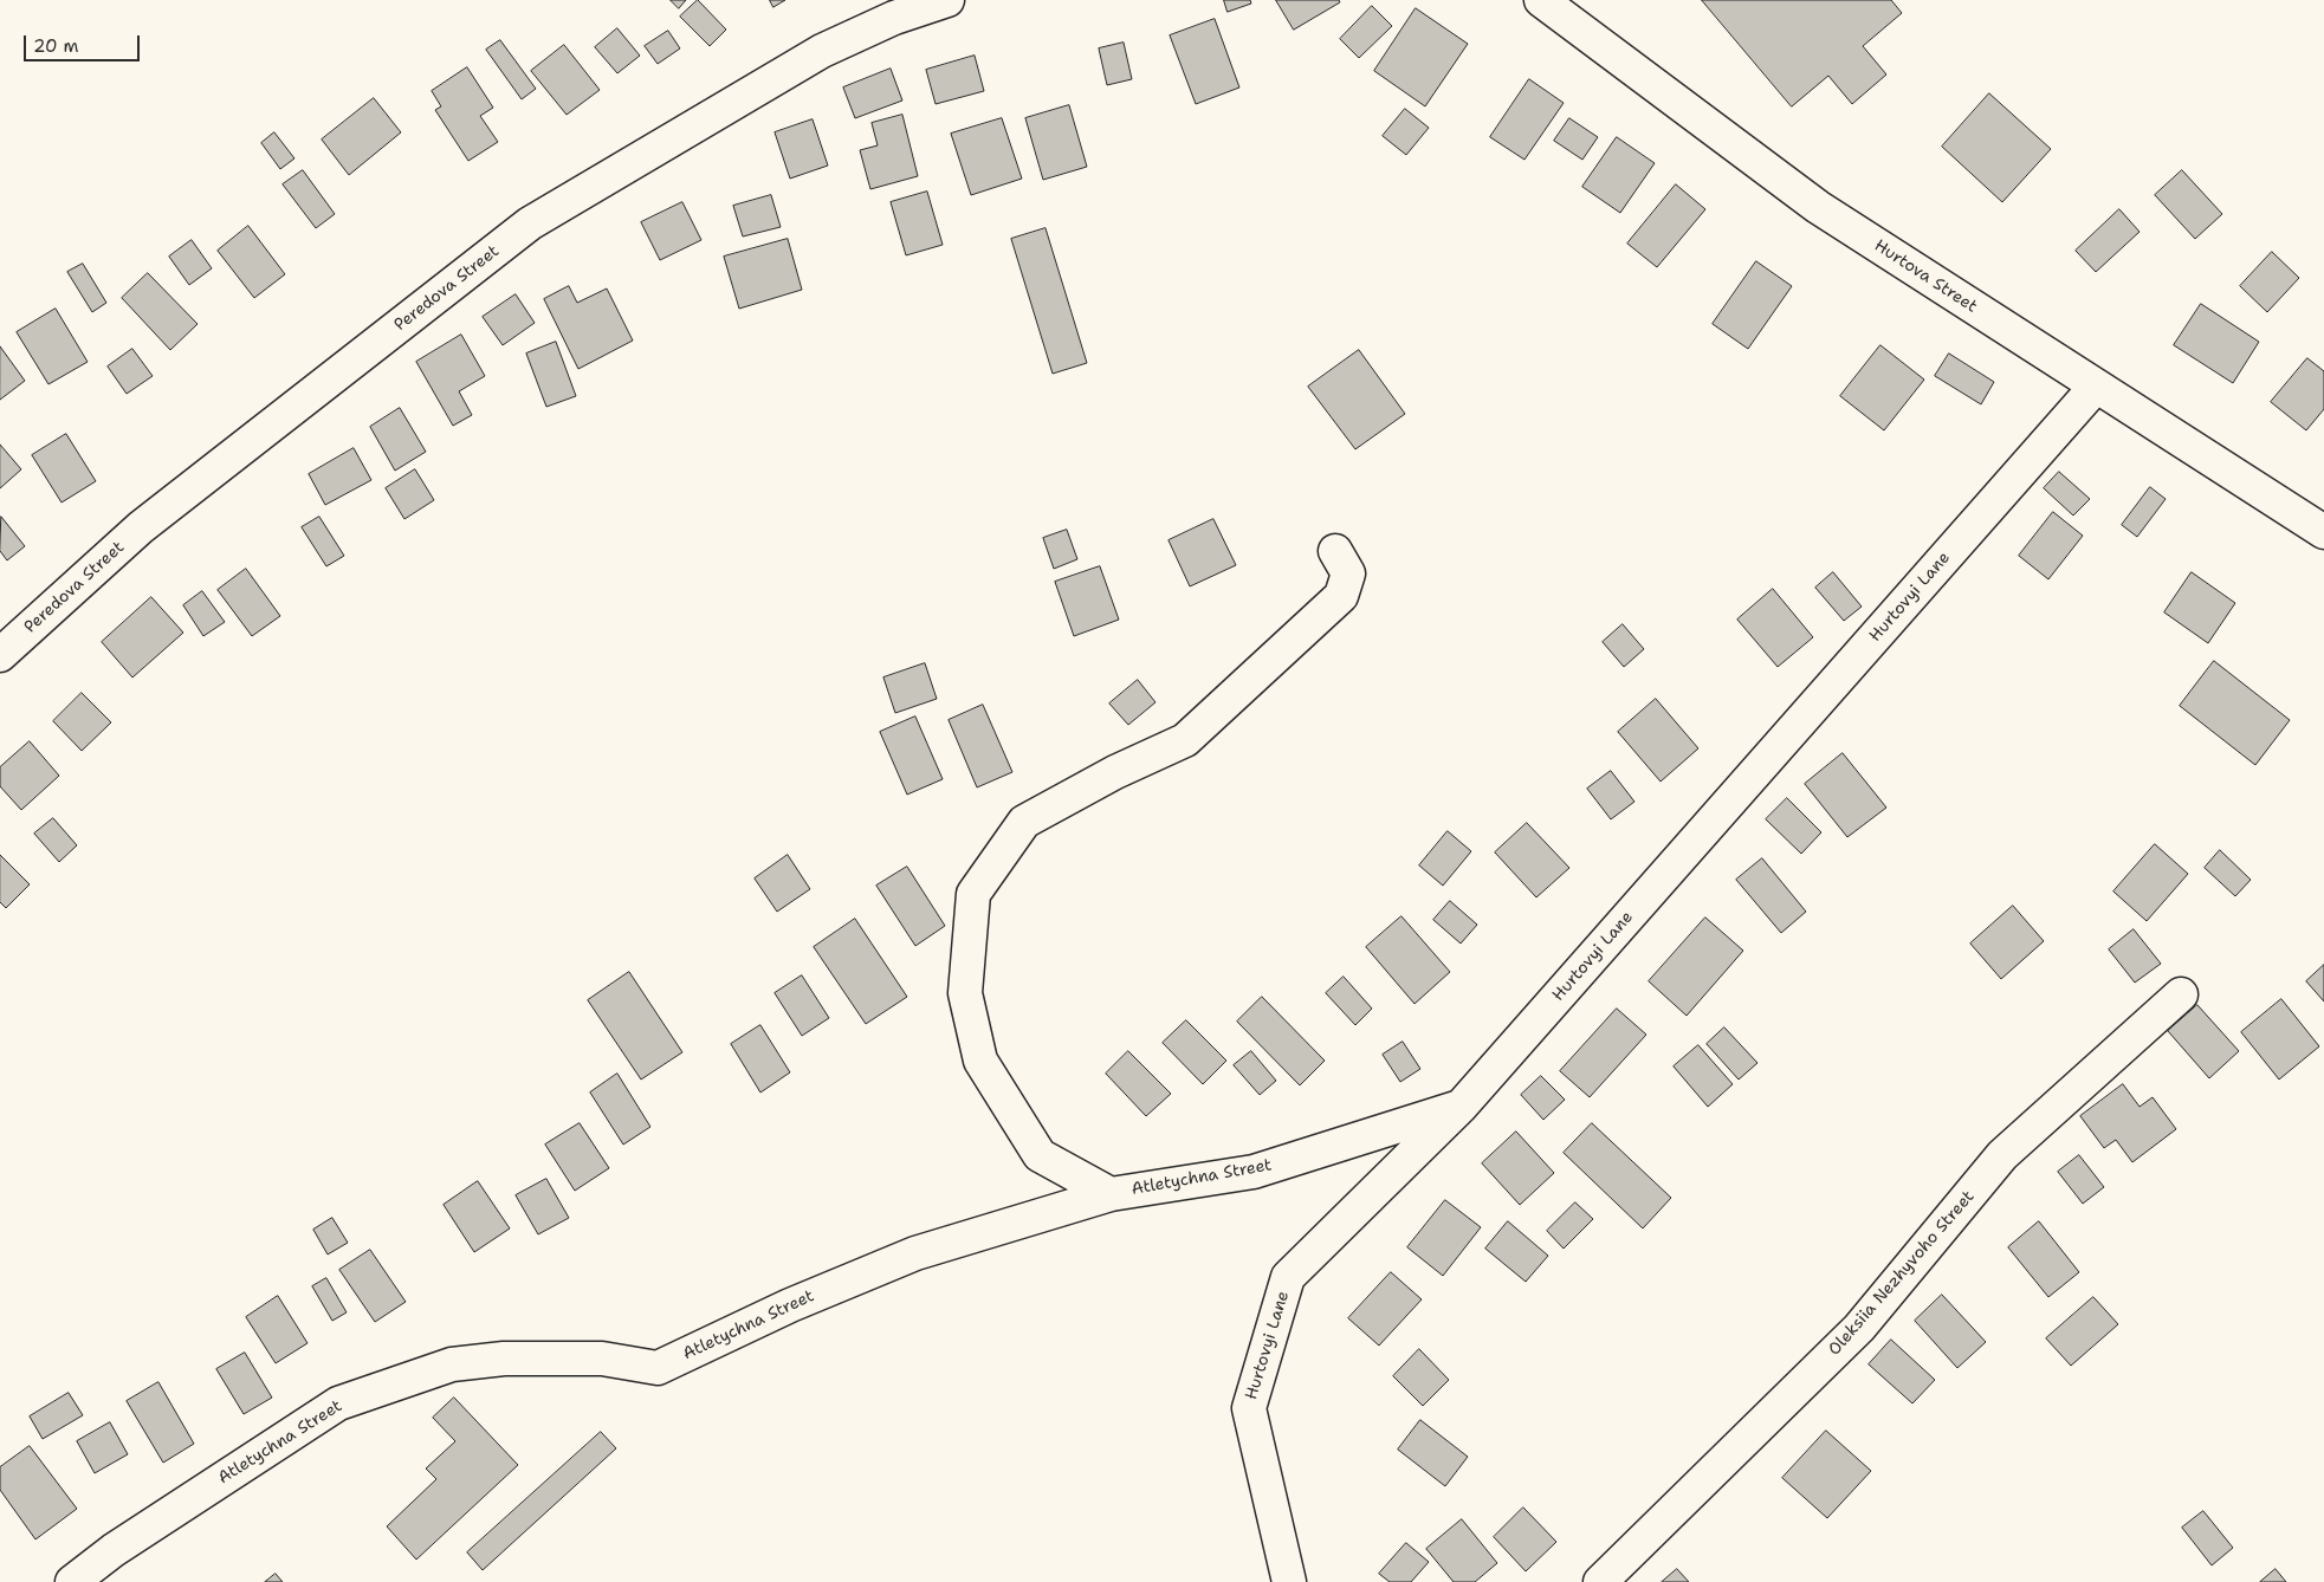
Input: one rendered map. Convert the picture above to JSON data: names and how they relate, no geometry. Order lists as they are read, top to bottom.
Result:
{
  "streets": {
    "street": [
      "Hurtova Street",
      "Peredova Street",
      "Hurtovyi Lane",
      "Atletychna Street",
      "Oleksiia Nezhyvoho Street"
    ]
  },
  "crossings": [
    ["Hurtova Street", "Hurtovyi Lane"],
    ["Hurtovyi Lane", "Atletychna Street"]
  ],
  "scale_bar": "20 m"
}
